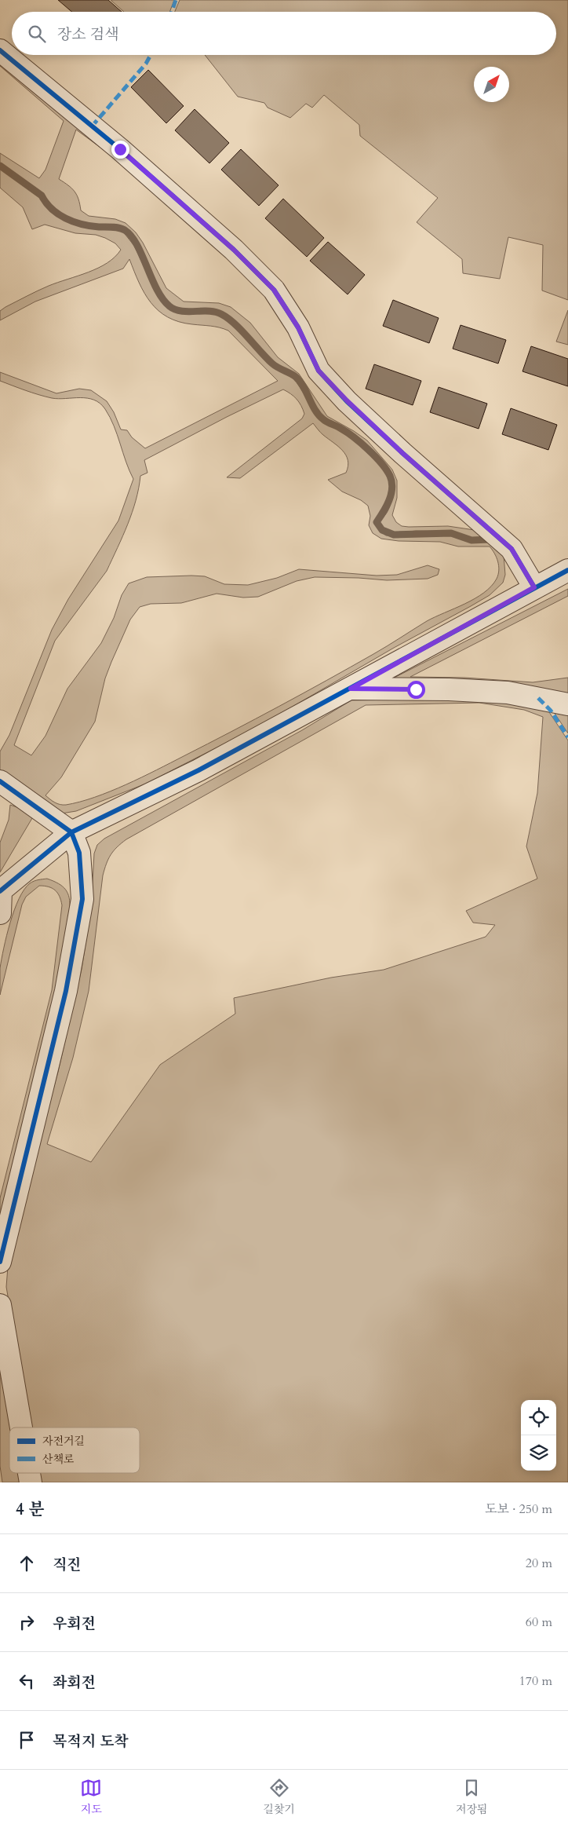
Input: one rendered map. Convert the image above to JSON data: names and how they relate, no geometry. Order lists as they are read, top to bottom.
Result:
{
  "legend": ["자전거길", "산책로"],
  "north": "top right",
  "page": {
    "search": "장소 검색",
    "heading": ["4 분", "도보 · 250 m"],
    "list": [
      ["직진", "20 m"],
      ["우회전", "60 m"],
      ["좌회전", "170 m"],
      "목적지 도착"
    ],
    "nav": ["지도", "길찾기", "저장됨"]
  }
}
